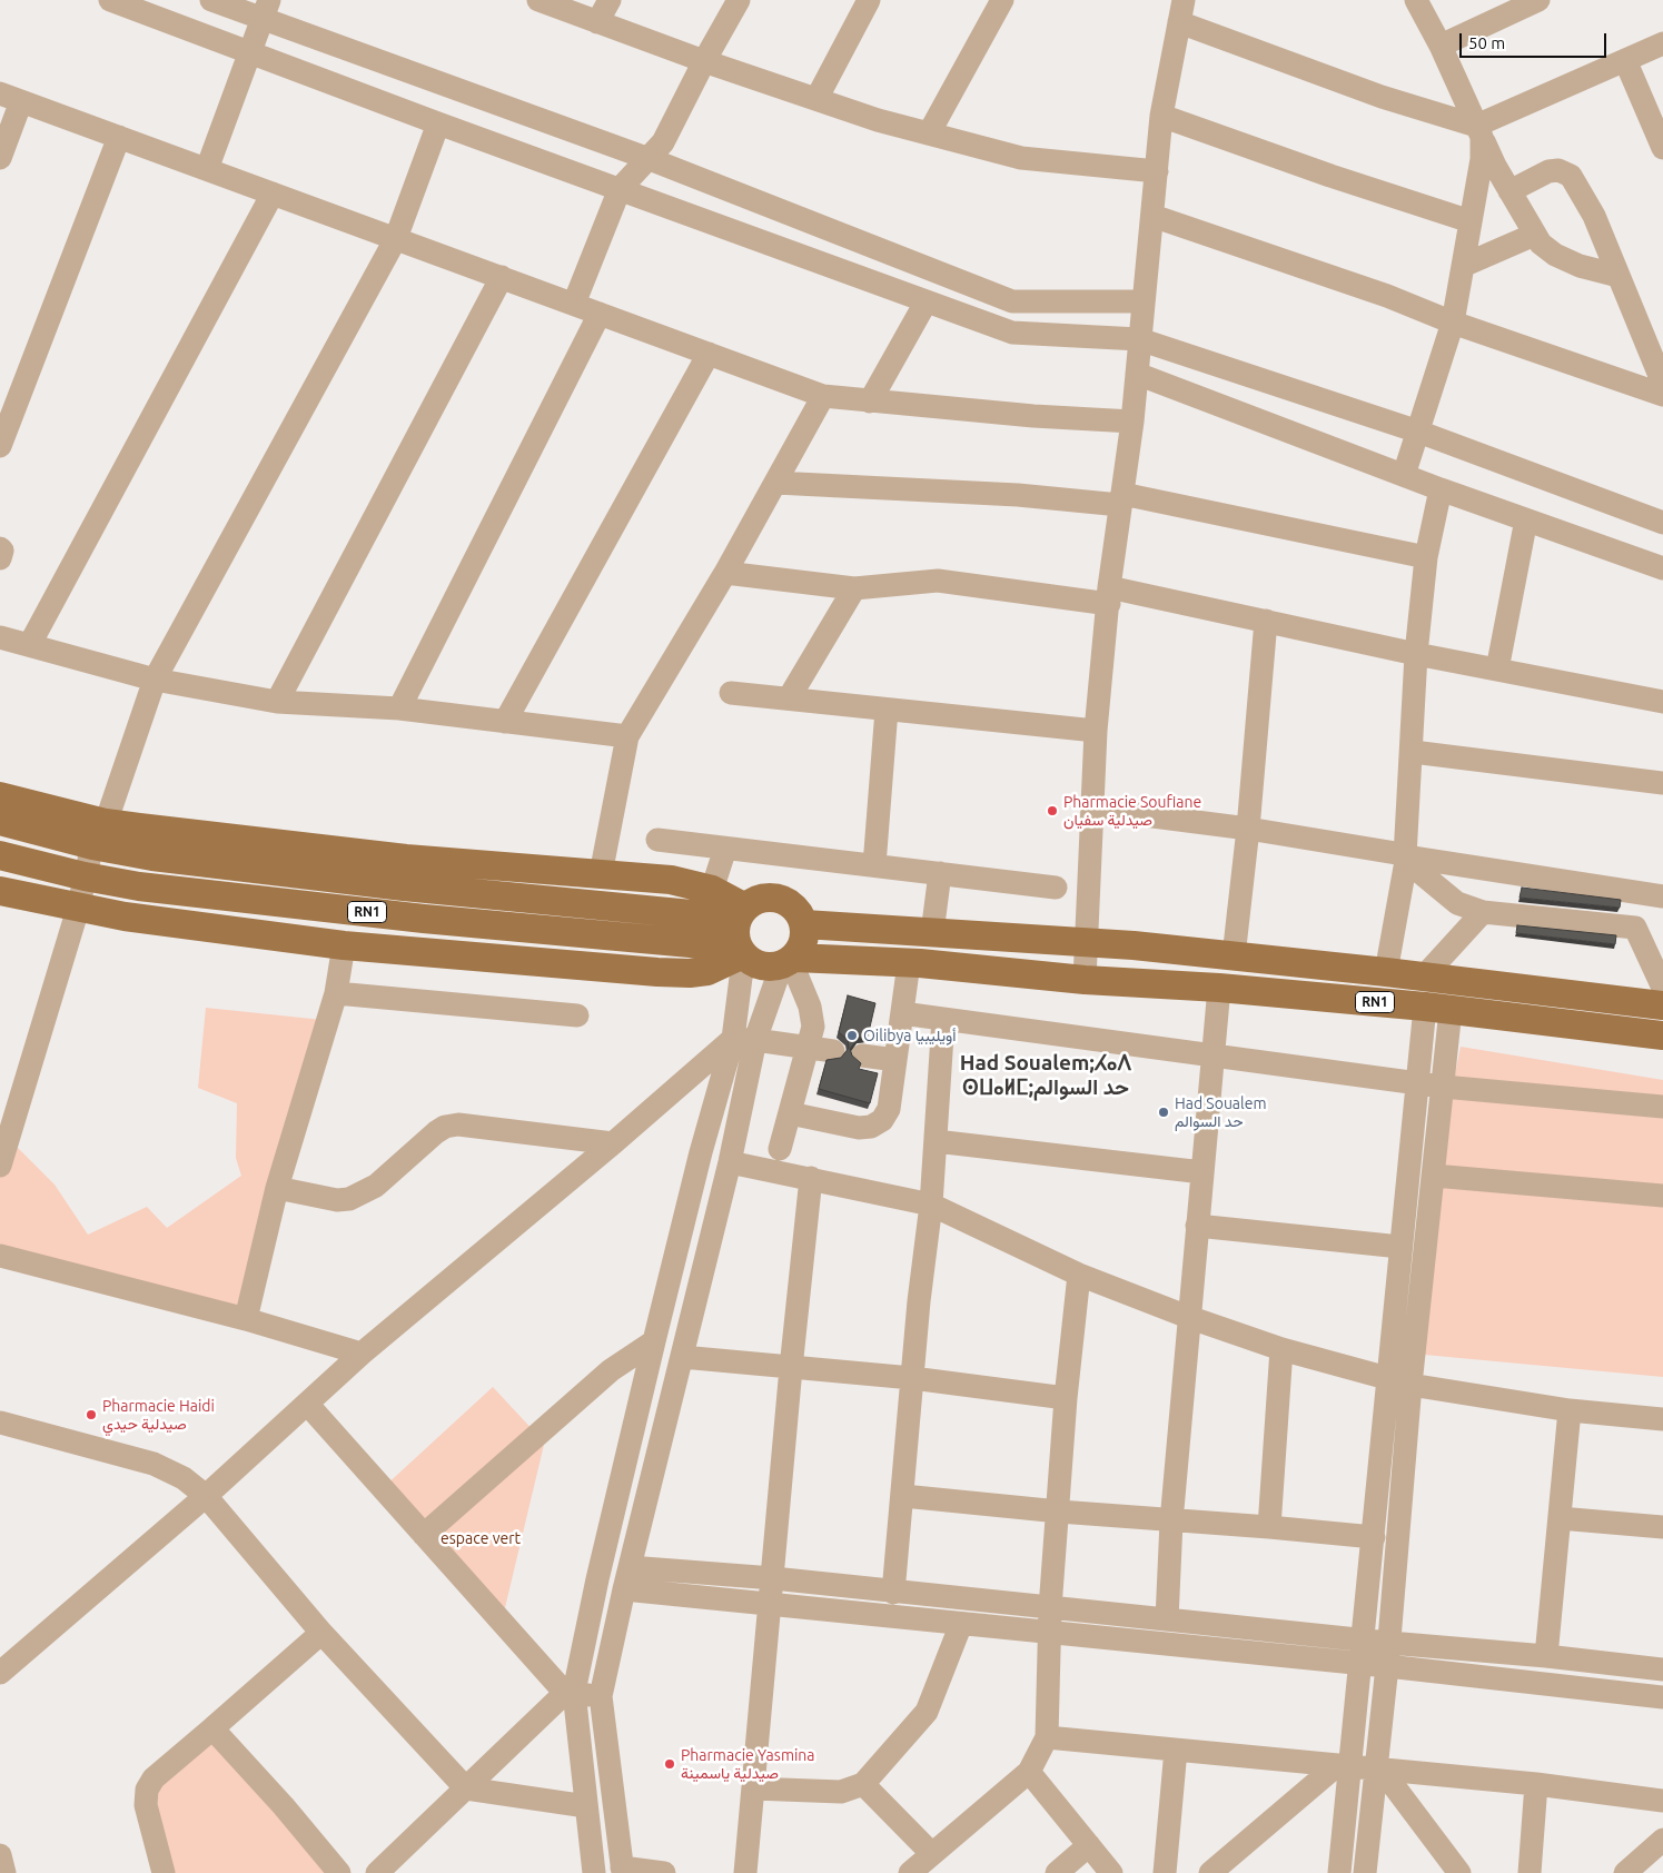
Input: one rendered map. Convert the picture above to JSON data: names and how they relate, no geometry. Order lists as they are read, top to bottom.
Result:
{
  "streets": {
    "main road": ["RN1"]
  },
  "districts": ["Had Soualem;ⵃⴰⴷ ⵙⵡⴰⵍⵎ;حد السوالم"],
  "parks": ["espace vert"],
  "places": [
    "Pharmacie Soufiane صيدلية سفيان",
    "Oilibya أويليبيا",
    "Had Soualem حد السوالم",
    "Pharmacie Haidi صيدلية حيدي",
    "Pharmacie Yasmina صيدلية ياسمينة"
  ],
  "scale_bar": "50 m"
}
